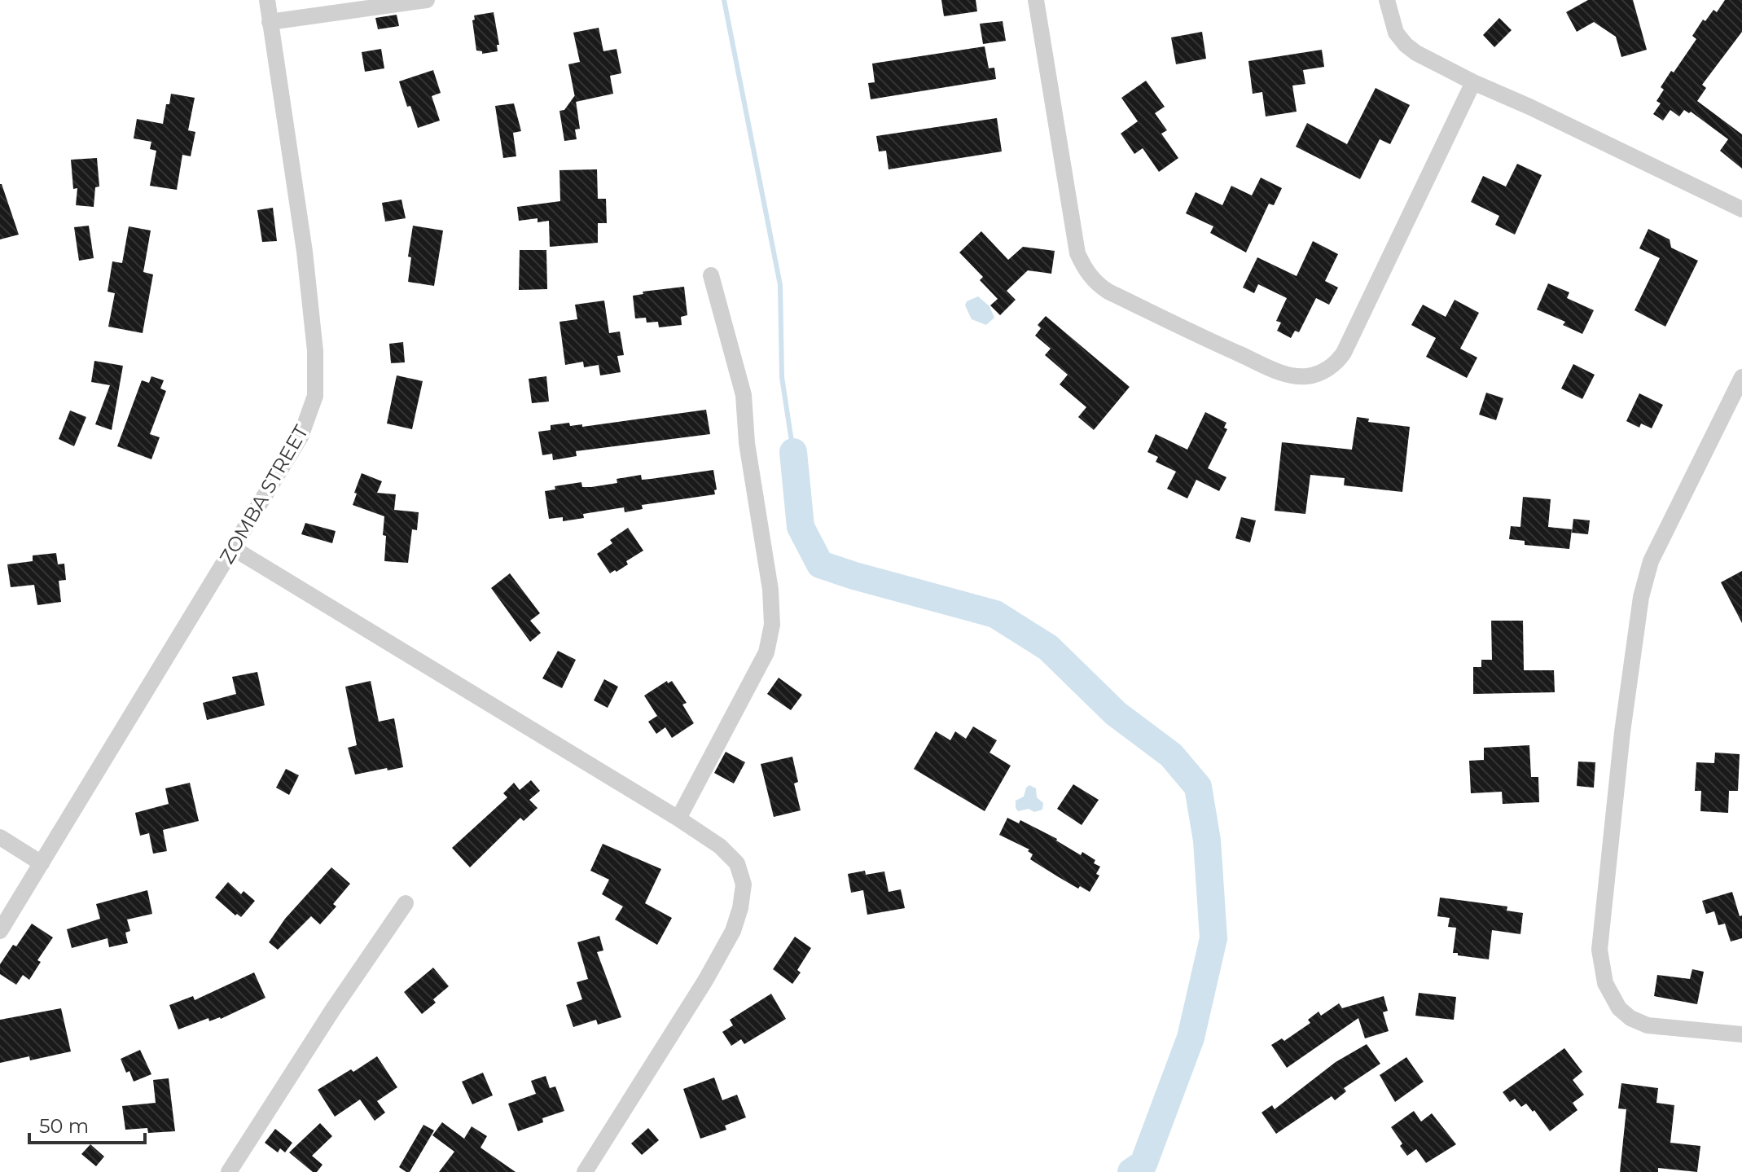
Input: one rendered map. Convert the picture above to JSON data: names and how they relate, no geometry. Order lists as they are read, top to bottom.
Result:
{
  "streets": {
    "street": ["ZOMBA STREET"]
  },
  "scale_bar": "50 m"
}
